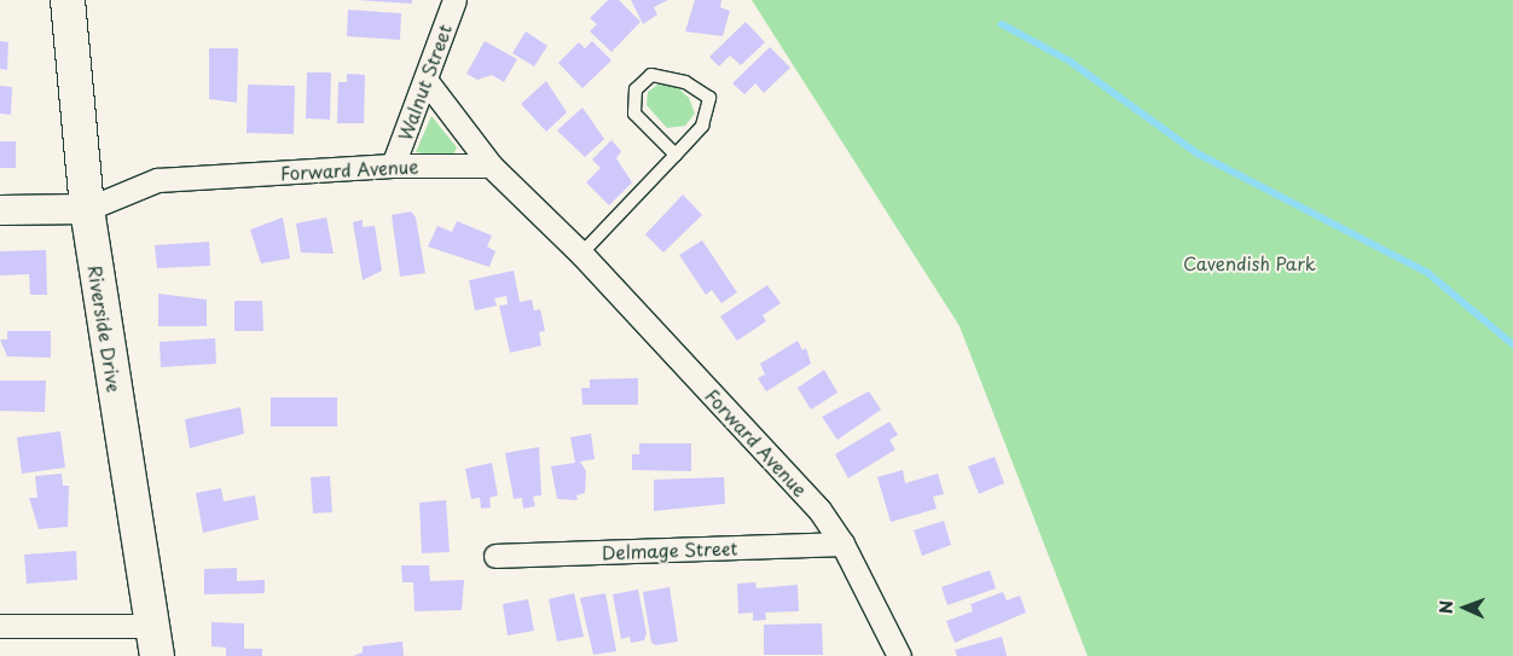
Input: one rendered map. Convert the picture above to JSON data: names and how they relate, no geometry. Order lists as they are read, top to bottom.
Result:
{
  "streets": {
    "main road": ["Riverside Drive"],
    "street": ["Walnut Street", "Forward Avenue", "Delmage Street"]
  },
  "crossings": [
    ["Walnut Street", "Forward Avenue"],
    ["Forward Avenue", "Riverside Drive"],
    ["Forward Avenue", "Delmage Street"]
  ],
  "parks": ["Cavendish Park"],
  "north": "left"
}
